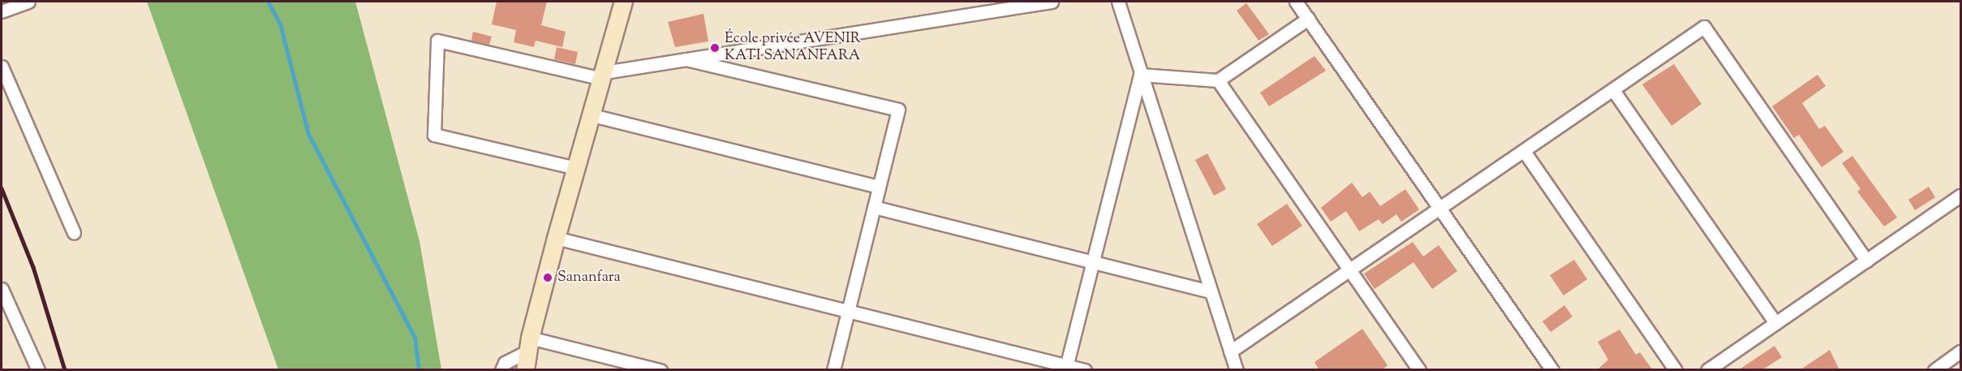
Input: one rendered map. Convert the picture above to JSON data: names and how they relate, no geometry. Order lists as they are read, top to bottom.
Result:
{
  "places": ["École privée AVENIR KATI SANANFARA", "Sananfara"]
}
